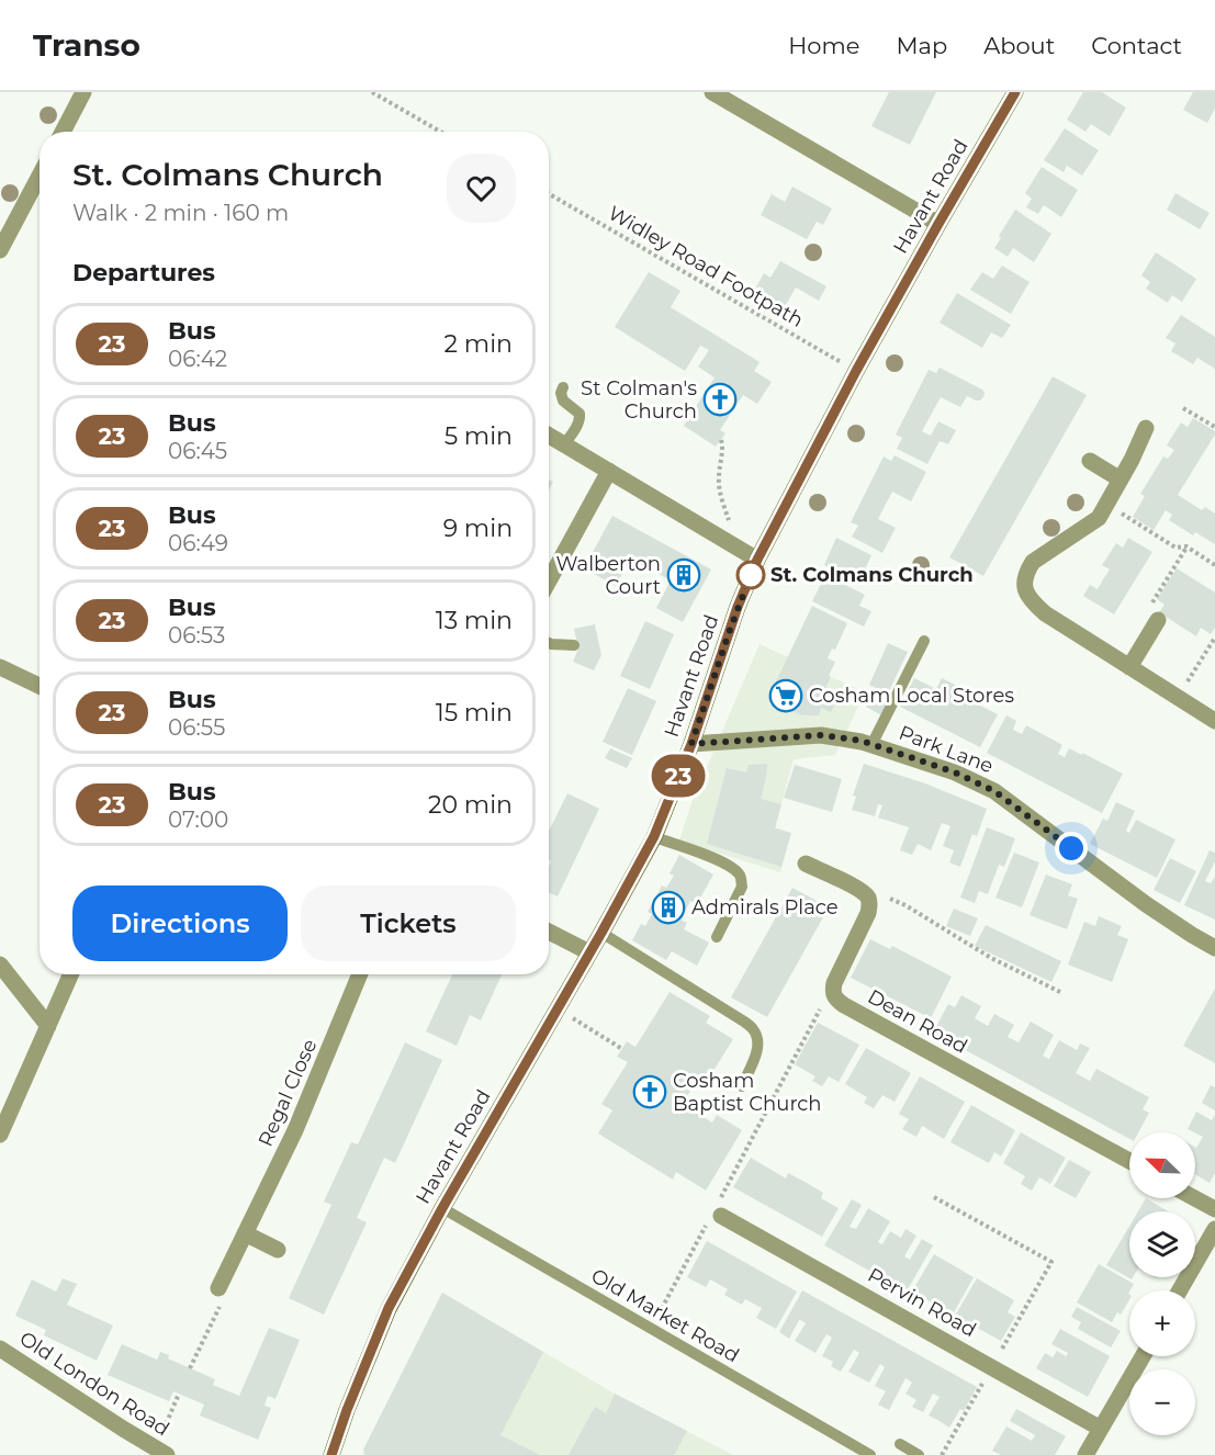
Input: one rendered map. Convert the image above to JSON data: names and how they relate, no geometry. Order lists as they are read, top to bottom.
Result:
{
  "streets": {
    "street": [
      "Havant Road",
      "Park Lane",
      "Dean Road",
      "Regal Close",
      "Pervin Road",
      "Old London Road"
    ],
    "lane": ["Old Market Road"],
    "path": ["Widley Road Footpath"]
  },
  "crossings": [
    ["Havant Road", "Widley Road Footpath"],
    ["Havant Road", "Park Lane"],
    ["Havant Road", "Old Market Road"]
  ],
  "places": {
    "church": ["St Colman's Church", "Cosham Baptist Church"],
    "building": ["Walberton Court", "Admirals Place"],
    "other": ["St. Colmans Church"],
    "supermarket": ["Cosham Local Stores"]
  },
  "lines": ["bus line 23"],
  "north": "top left",
  "page": {
    "header": "Transo",
    "nav": [
      "Home",
      "Map",
      "About",
      "Contact"
    ],
    "on_map": "23",
    "heading": [
      ["St. Colmans Church", "Walk · 2 min · 160 m"],
      "Departures"
    ],
    "list": [
      {
        "mark": "23",
        "name": "Bus",
        "note": "06:42",
        "value": "2 min"
      },
      {
        "mark": "23",
        "name": "Bus",
        "note": "06:45",
        "value": "5 min"
      },
      {
        "mark": "23",
        "name": "Bus",
        "note": "06:49",
        "value": "9 min"
      },
      {
        "mark": "23",
        "name": "Bus",
        "note": "06:53",
        "value": "13 min"
      },
      {
        "mark": "23",
        "name": "Bus",
        "note": "06:55",
        "value": "15 min"
      },
      {
        "mark": "23",
        "name": "Bus",
        "note": "07:00",
        "value": "20 min"
      }
    ],
    "buttons": ["Directions", "Tickets"],
    "map_buttons": ["+", "−"]
  }
}
